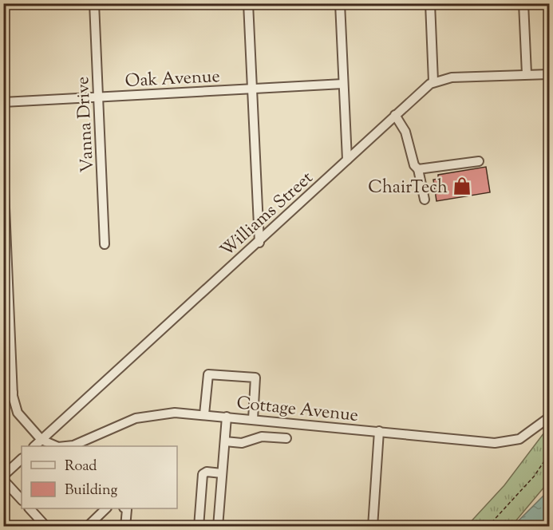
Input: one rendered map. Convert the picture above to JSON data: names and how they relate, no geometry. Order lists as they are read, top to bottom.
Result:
{
  "streets": {
    "street": [
      "Oak Avenue",
      "Vanna Drive",
      "Williams Street",
      "Cottage Avenue"
    ]
  },
  "crossings": [
    ["Oak Avenue", "Vanna Drive"],
    ["Williams Street", "Cottage Avenue"]
  ],
  "places": {
    "shop": ["ChairTech"]
  },
  "legend": ["Road", "Building"]
}
